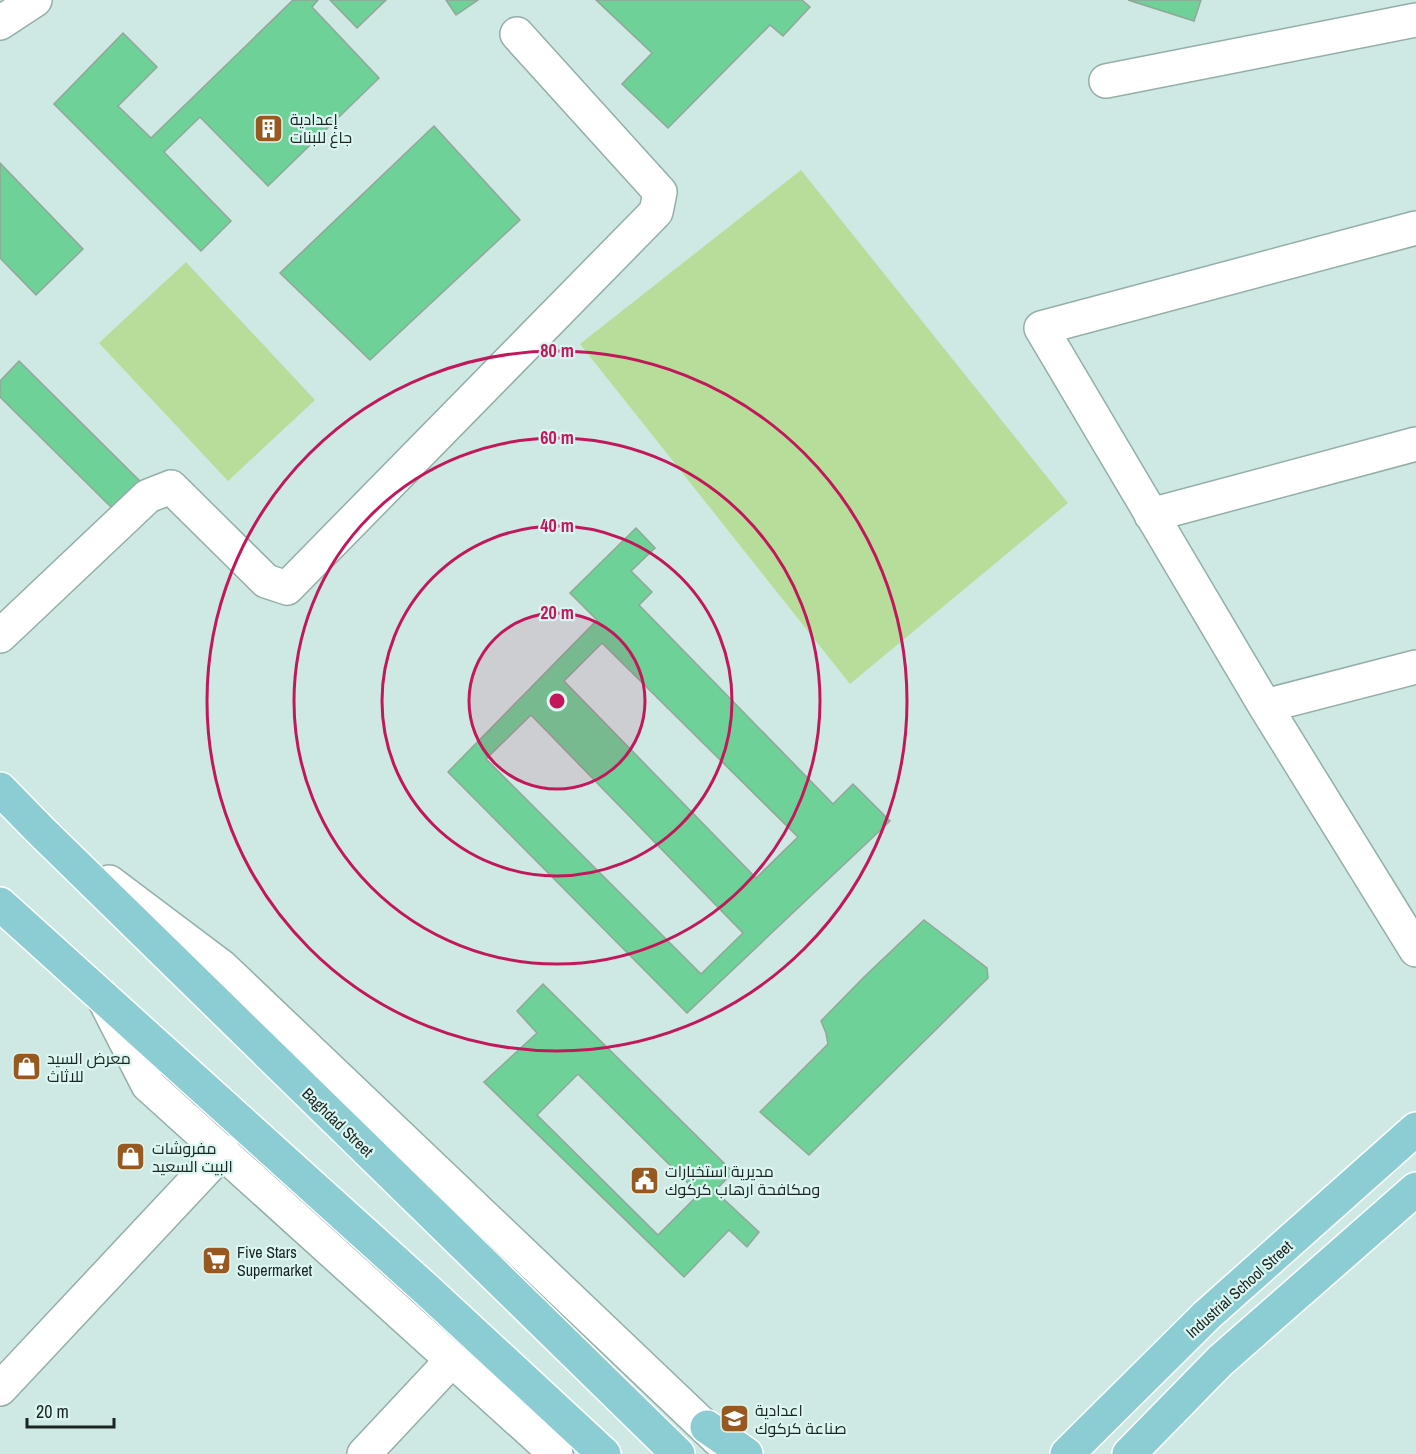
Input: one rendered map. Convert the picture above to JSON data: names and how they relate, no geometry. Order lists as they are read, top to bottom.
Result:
{
  "streets": {
    "main road": ["Baghdad Street", "Industrial School Street"]
  },
  "places": {
    "building": ["إعدادية جاغ للبنات"],
    "shop": ["معرض السيد للاثاث", "مفروشات البيت السعيد"],
    "public building": ["مديرية استخبارات ومكافحة ارهاب كركوك"],
    "supermarket": ["Five Stars Supermarket"],
    "school or university": ["اعدادية صناعة كركوك"]
  },
  "scale_bar": "20 m",
  "rings": [
    "80 m",
    "60 m",
    "40 m",
    "20 m"
  ]
}
